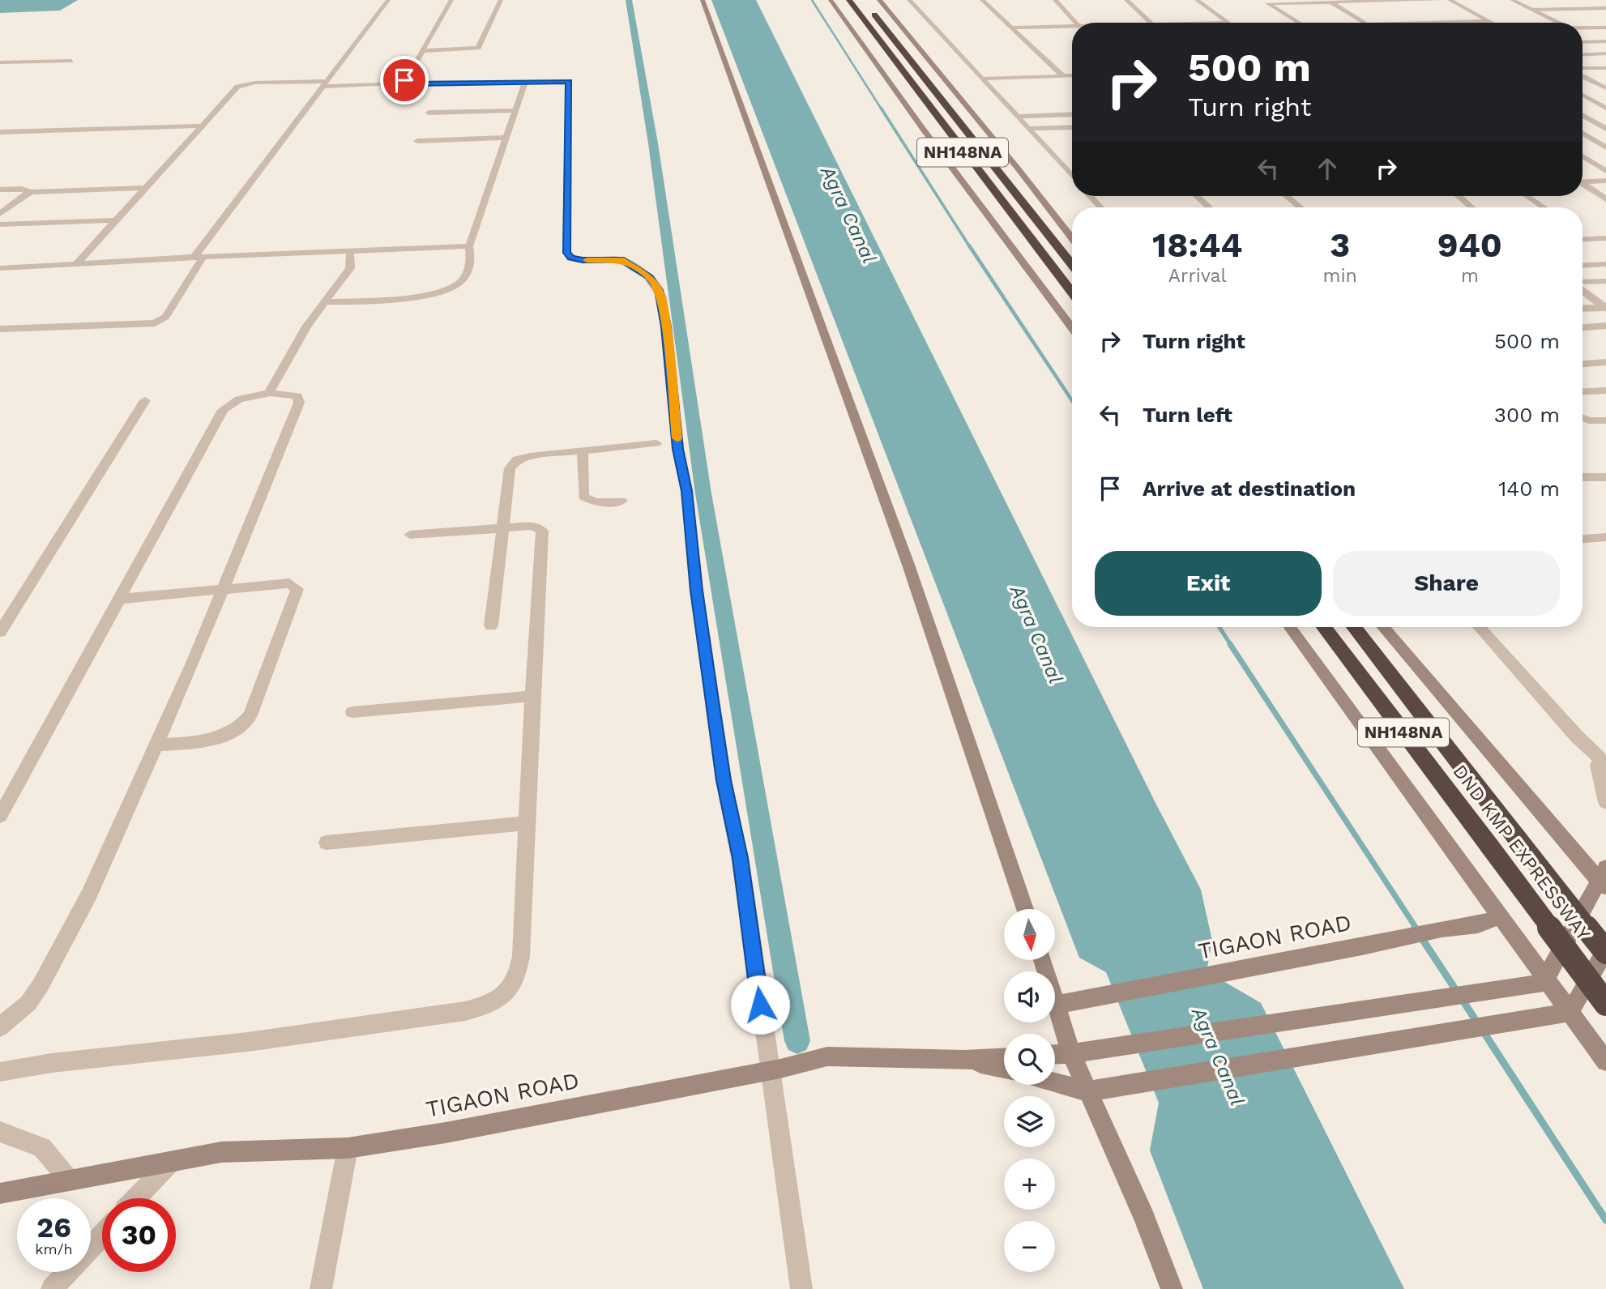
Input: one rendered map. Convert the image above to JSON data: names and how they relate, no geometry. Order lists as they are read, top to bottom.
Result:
{
  "streets": {
    "highway": ["NH148NA", "DND KMP EXPRESSWAY"],
    "street": ["TIGAON ROAD"]
  },
  "water": ["Agra Canal"],
  "north": "bottom",
  "page": {
    "turn": ["500 m", "Turn right"],
    "eta": [
      "18:44",
      "Arrival",
      "3",
      "min",
      "940",
      "m"
    ],
    "list": [
      {
        "name": "Turn right",
        "value": "500 m"
      },
      {
        "name": "Turn left",
        "value": "300 m"
      },
      {
        "name": "Arrive at destination",
        "value": "140 m"
      }
    ],
    "buttons": ["Exit", "Share"],
    "map_buttons": ["+", "−"],
    "speed": "26 km/h",
    "limit": "30"
  }
}
